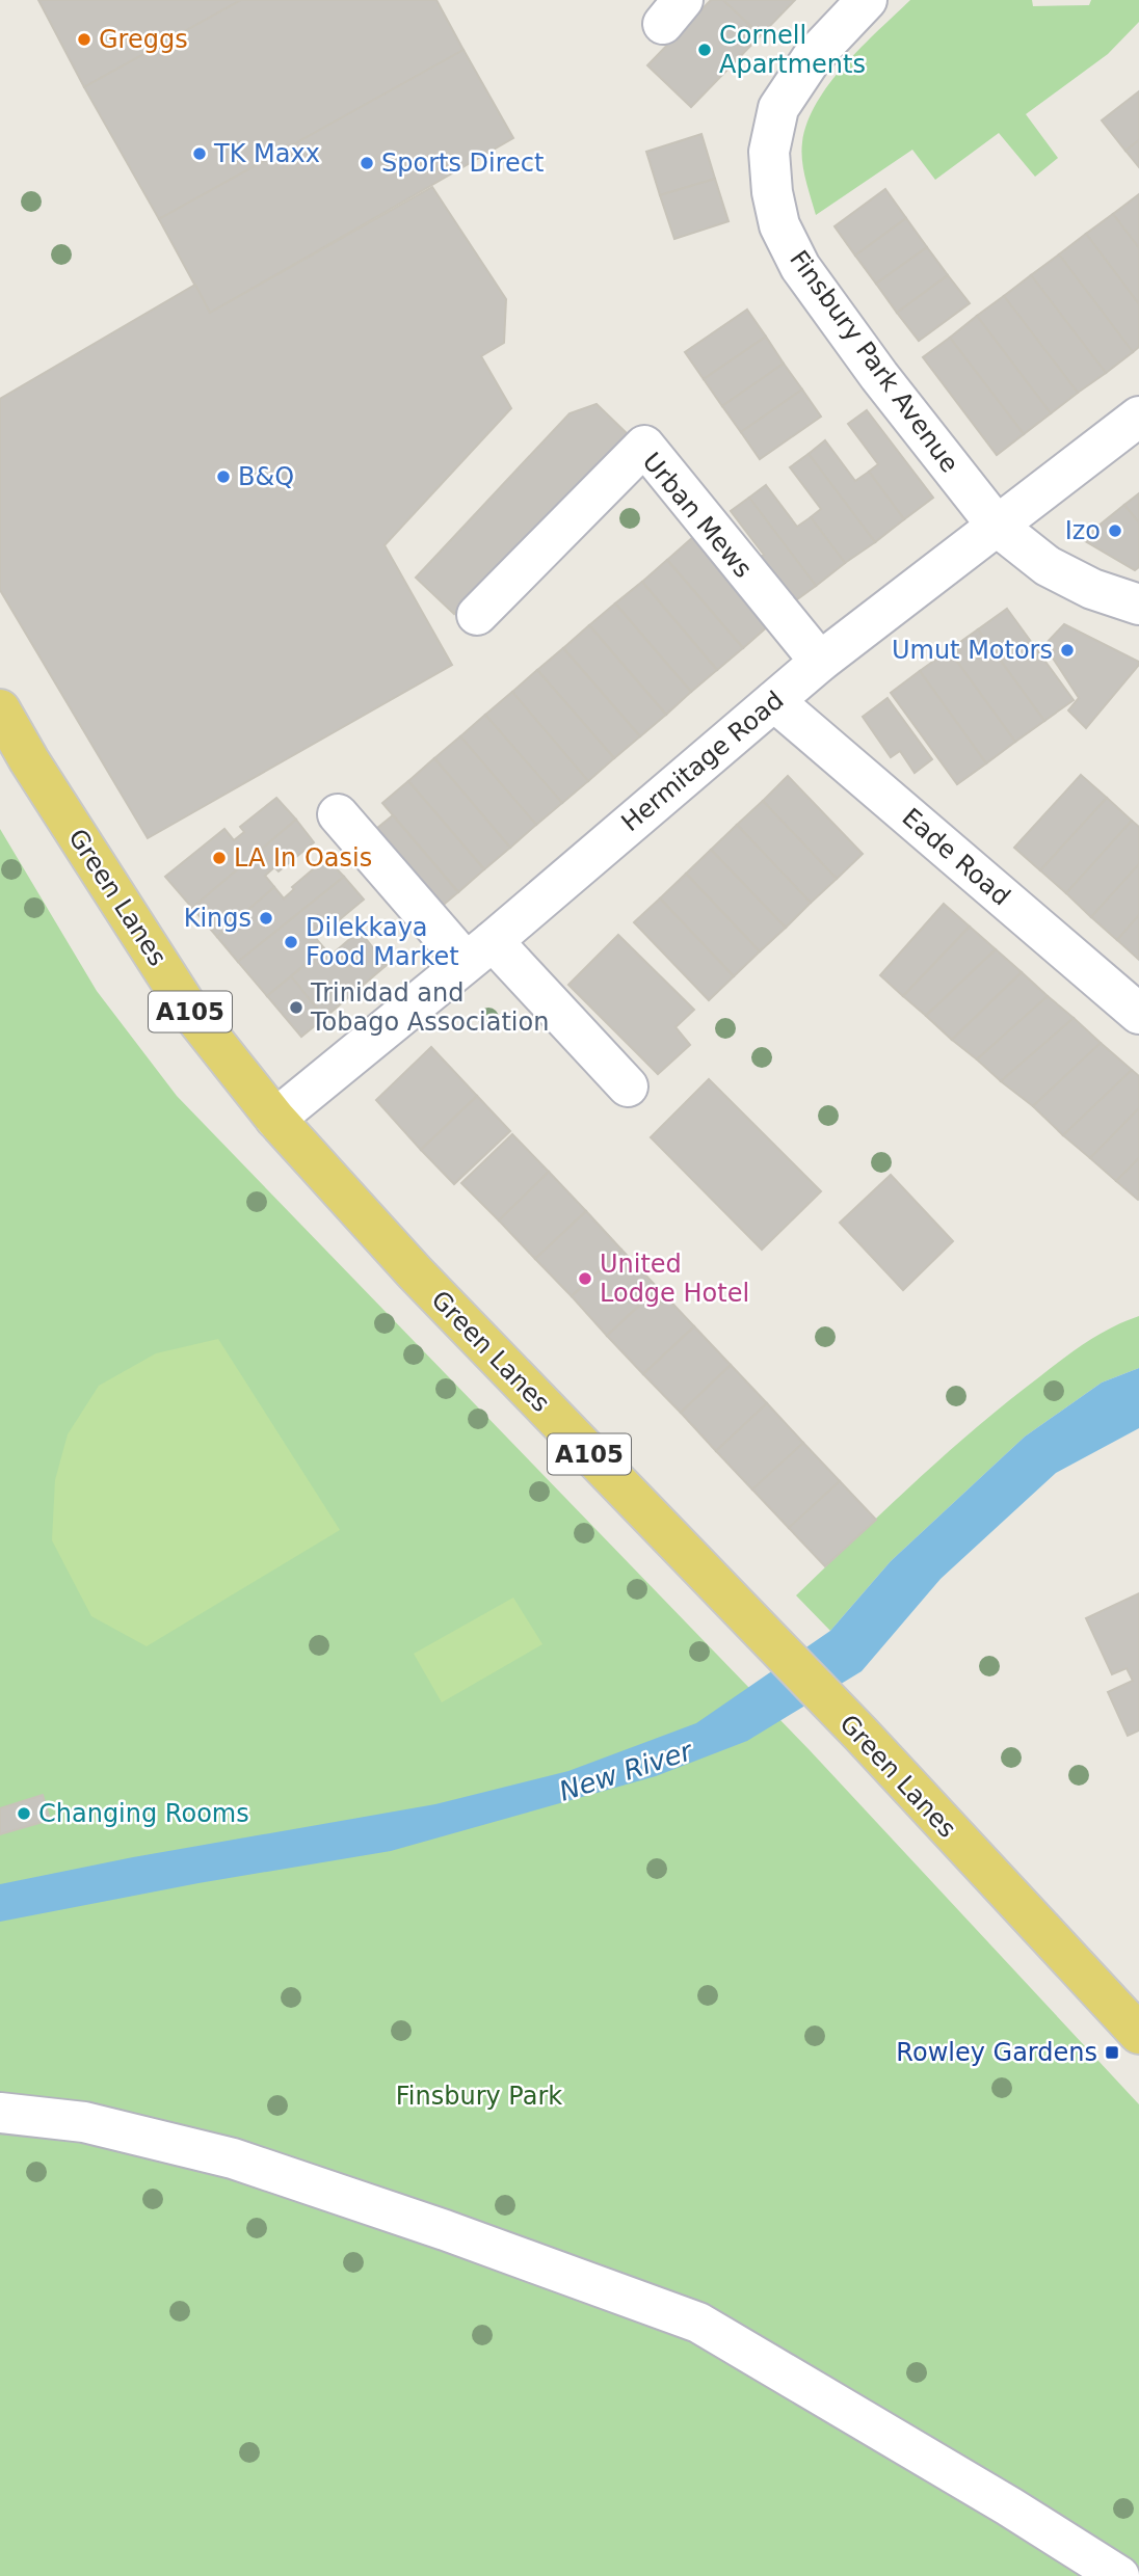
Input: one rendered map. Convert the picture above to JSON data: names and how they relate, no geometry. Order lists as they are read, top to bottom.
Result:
{
  "streets": {
    "main road": ["Green Lanes", "A105"],
    "street": [
      "Finsbury Park Avenue",
      "Urban Mews",
      "Hermitage Road",
      "Eade Road"
    ]
  },
  "crossings": [
    ["Finsbury Park Avenue", "Hermitage Road"],
    ["Urban Mews", "Hermitage Road"],
    ["Hermitage Road", "Eade Road"],
    ["Hermitage Road", "Green Lanes"]
  ],
  "water": ["New River"],
  "parks": ["Finsbury Park"],
  "places": {
    "other": [
      "Greggs",
      "Cornell Apartments",
      "TK Maxx",
      "Sports Direct",
      "B&Q",
      "Izo",
      "Umut Motors",
      "LA In Oasis",
      "Kings",
      "Dilekkaya Food Market",
      "Trinidad and Tobago Association",
      "United Lodge Hotel",
      "Changing Rooms"
    ],
    "transit": ["Rowley Gardens"]
  }
}
